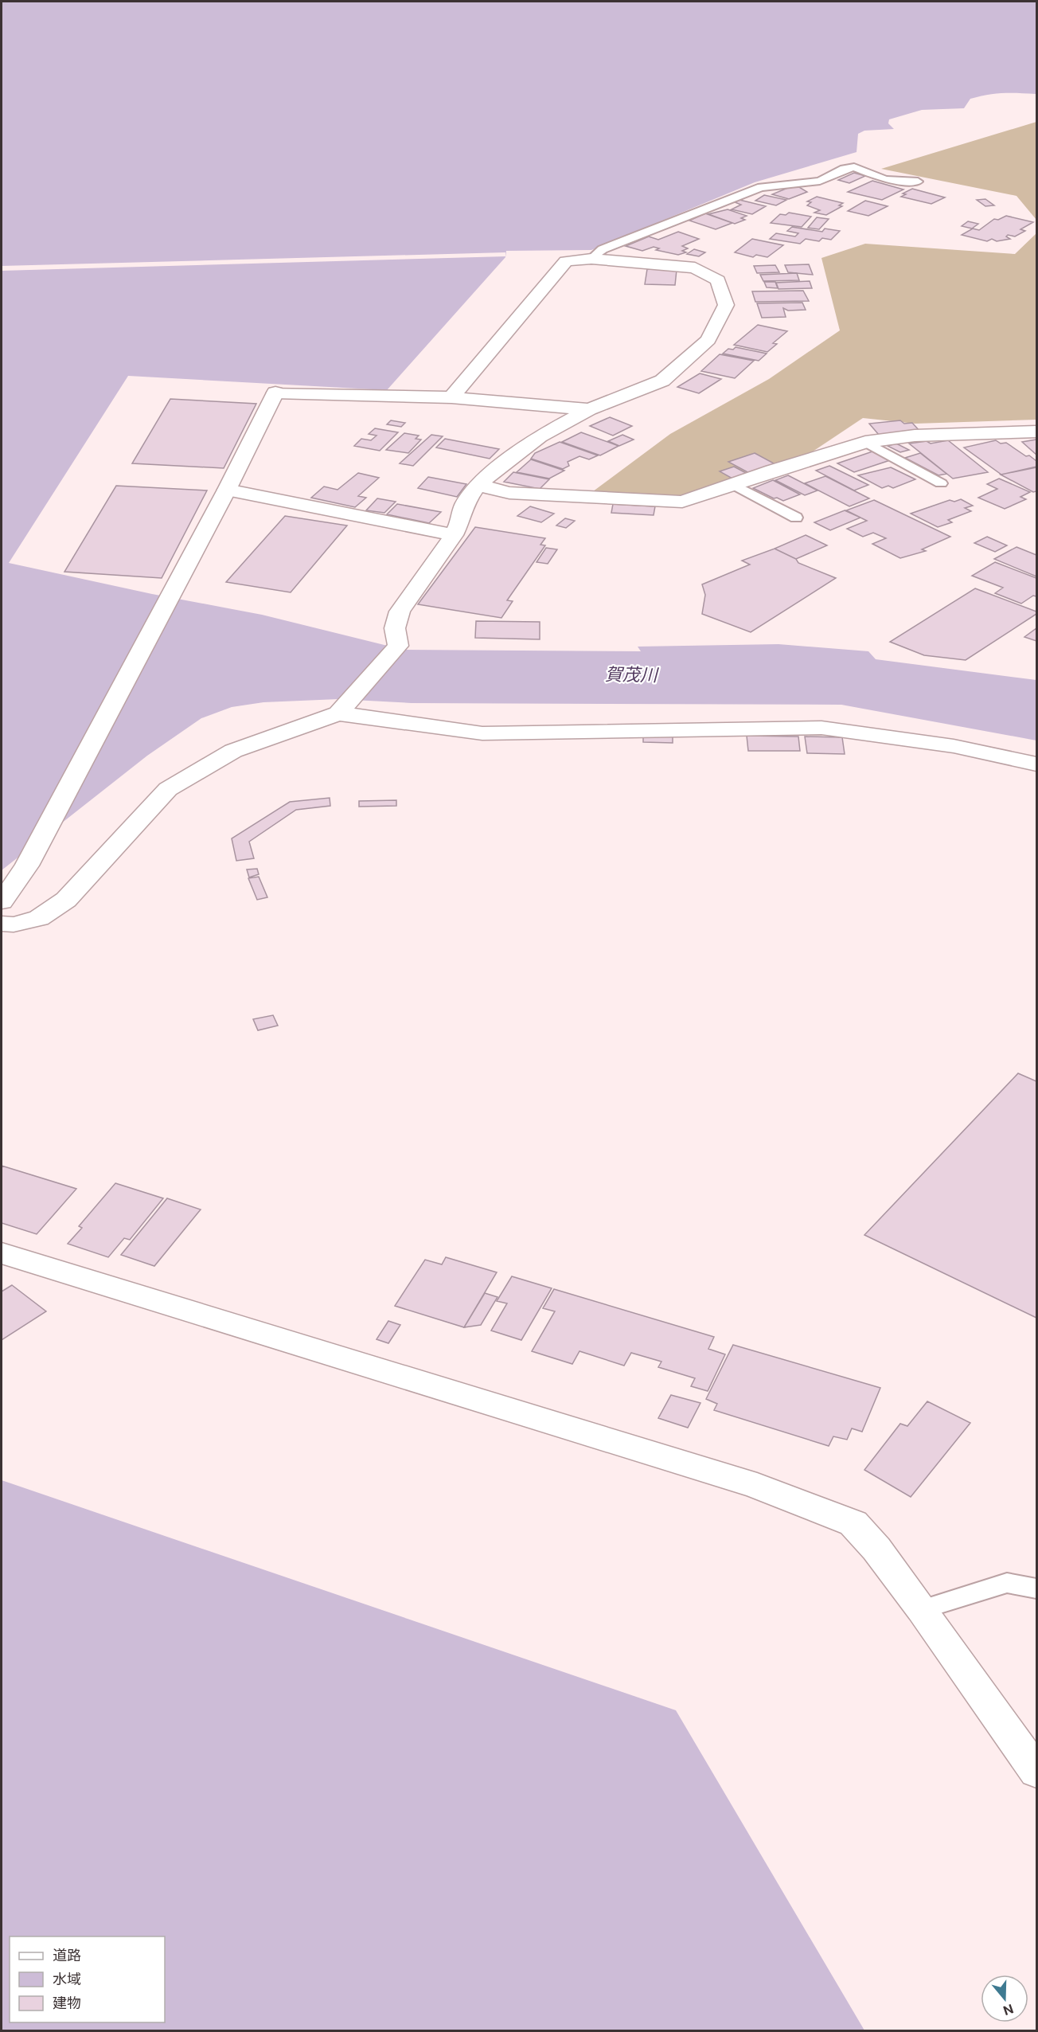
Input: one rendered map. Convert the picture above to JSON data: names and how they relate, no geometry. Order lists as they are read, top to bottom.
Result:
{
  "water": ["賀茂川"],
  "legend": ["道路", "水域", "建物"],
  "north": "bottom"
}
